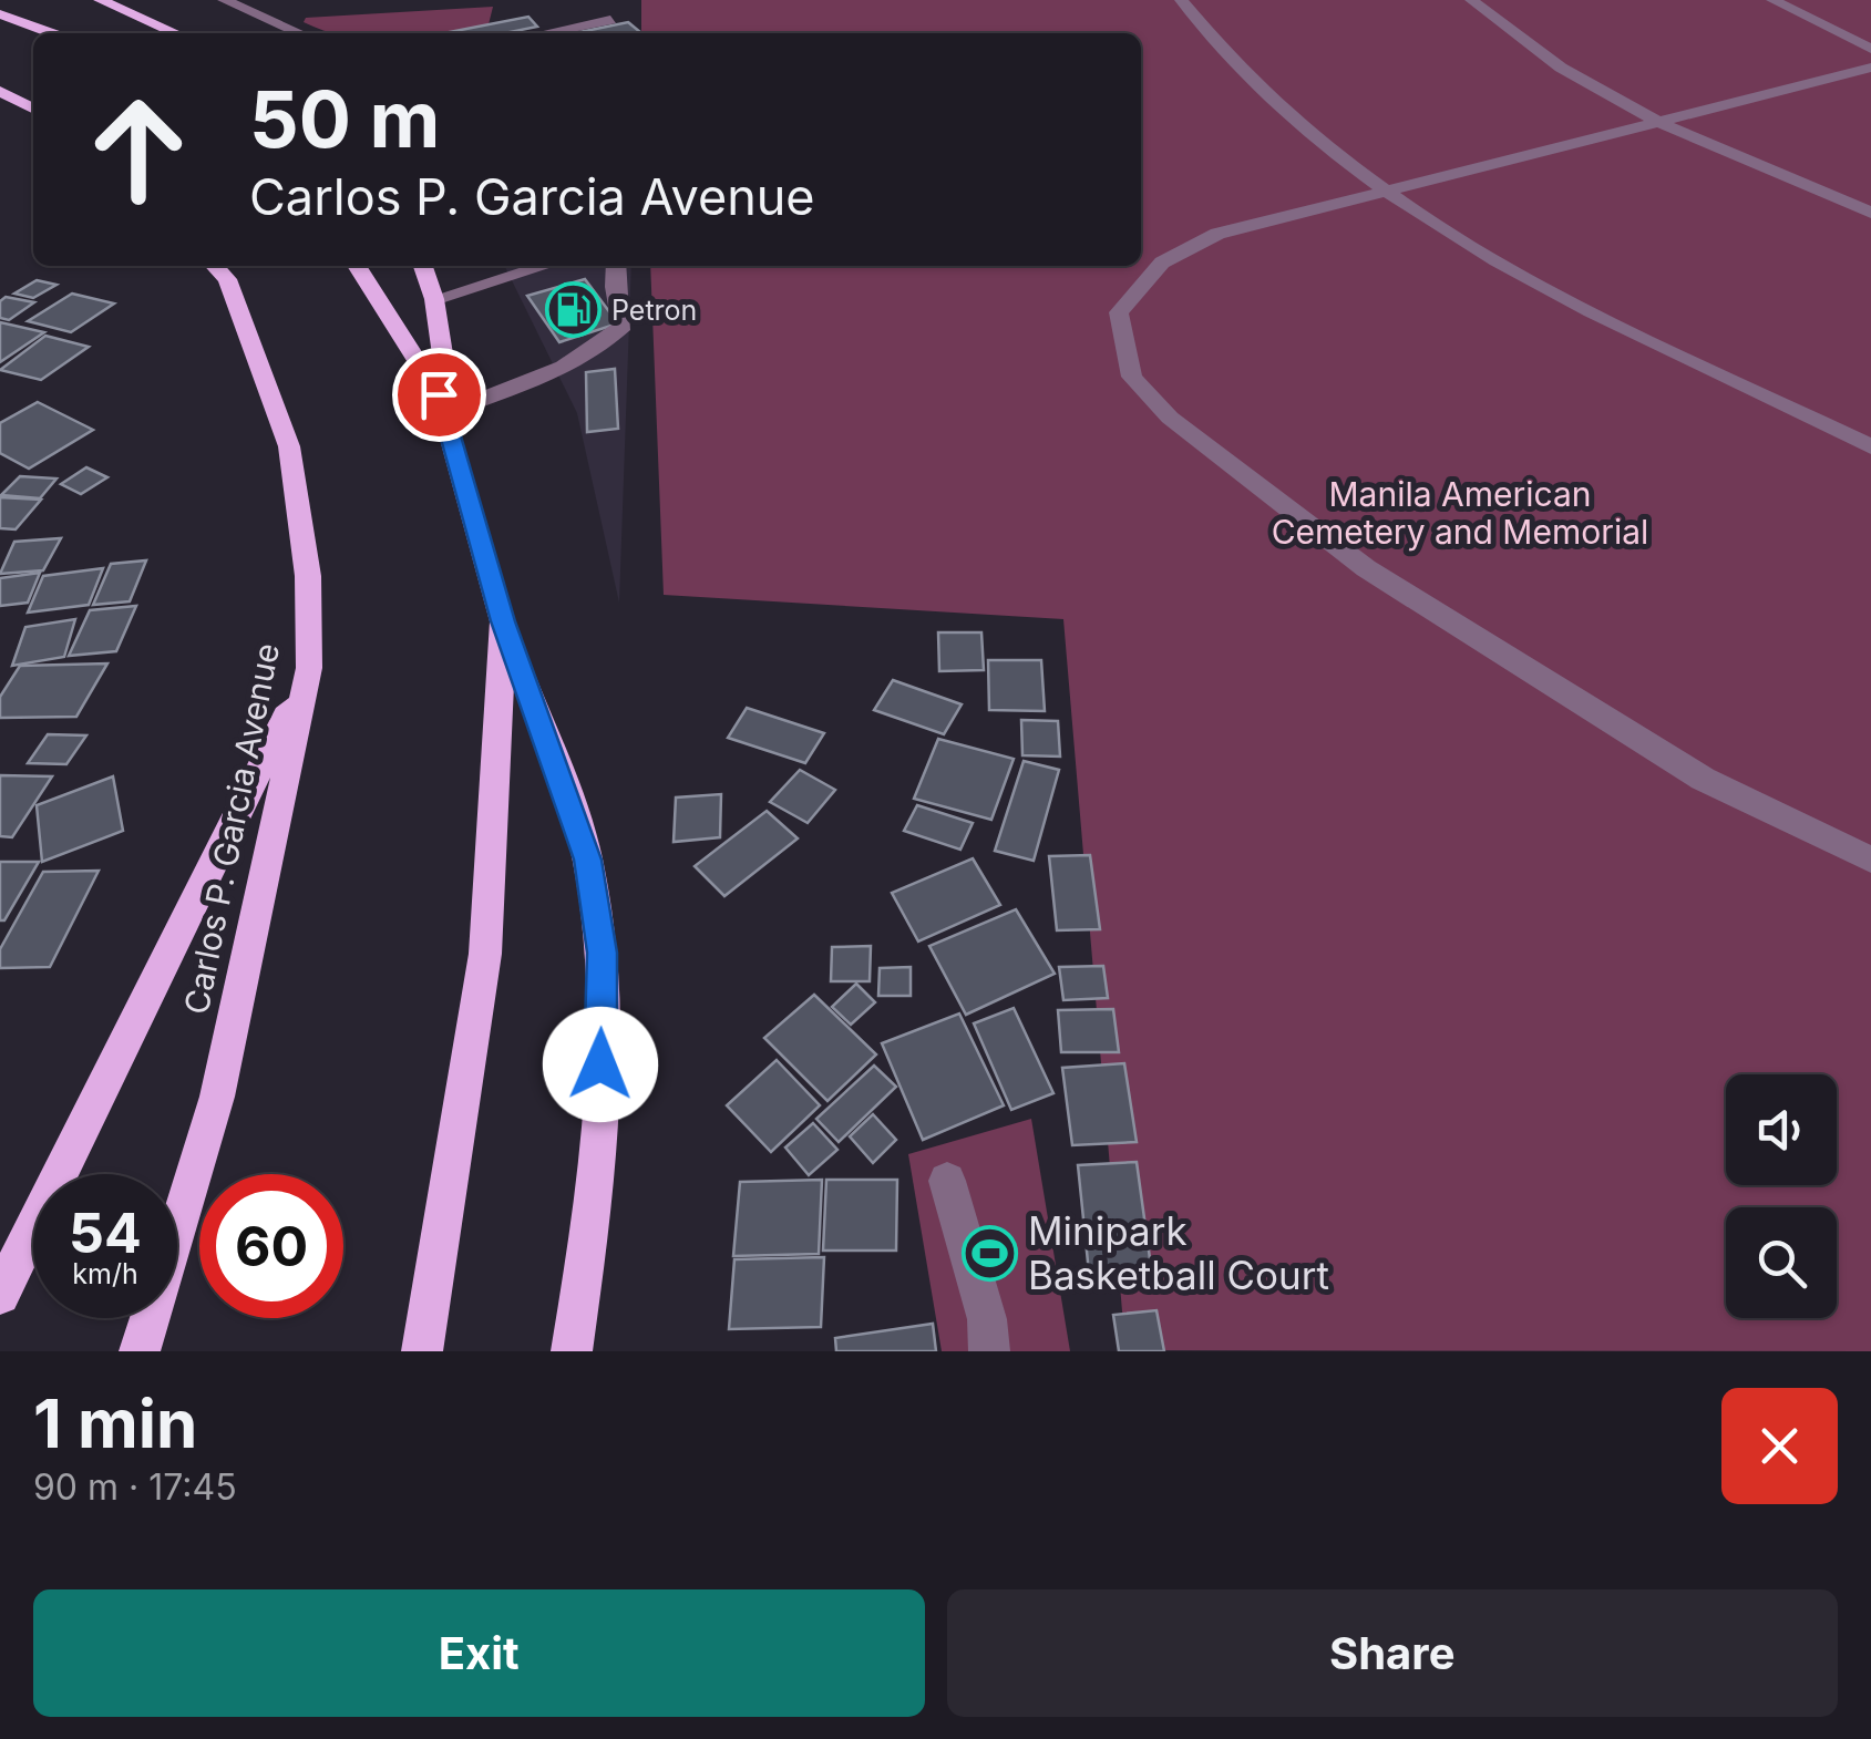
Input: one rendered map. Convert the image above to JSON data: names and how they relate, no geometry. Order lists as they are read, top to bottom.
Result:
{
  "streets": {
    "main road": ["Carlos P. Garcia Avenue"]
  },
  "parks": ["Manila American Cemetery and Memorial"],
  "places": {
    "fuel station": ["Petron"],
    "sports": ["Minipark Basketball Court"]
  },
  "page": {
    "turn": ["50 m", "Carlos P. Garcia Avenue"],
    "speed": "54 km/h",
    "limit": "60",
    "heading": ["1 min", "90 m · 17:45"],
    "buttons": ["Exit", "Share"]
  }
}
